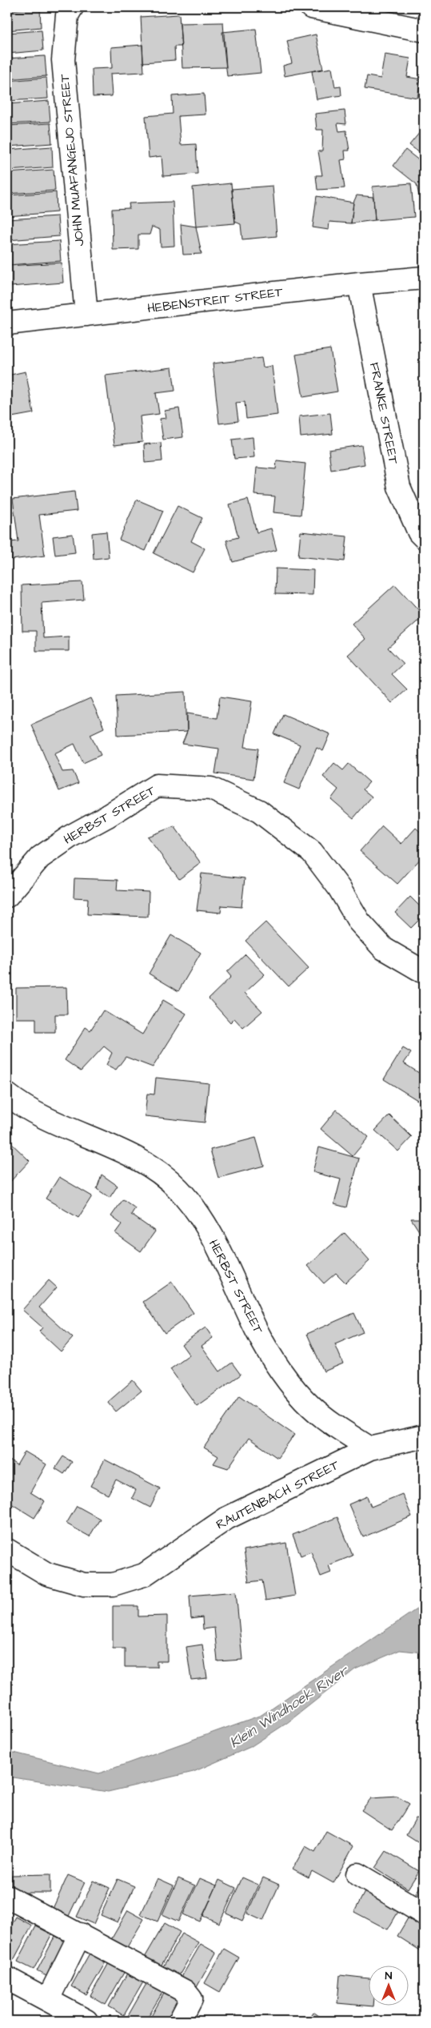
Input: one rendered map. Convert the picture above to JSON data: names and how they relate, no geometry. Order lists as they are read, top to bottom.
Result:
{
  "streets": {
    "street": [
      "JOHN MUAFANGEJO STREET",
      "HEBENSTREIT STREET",
      "FRANKE STREET",
      "HERBST STREET",
      "RAUTENBACH STREET"
    ]
  },
  "crossings": [
    ["JOHN MUAFANGEJO STREET", "HEBENSTREIT STREET"],
    ["HEBENSTREIT STREET", "FRANKE STREET"],
    ["HERBST STREET", "RAUTENBACH STREET"]
  ],
  "water": ["Klein Windhoek River"],
  "north": "top"
}
